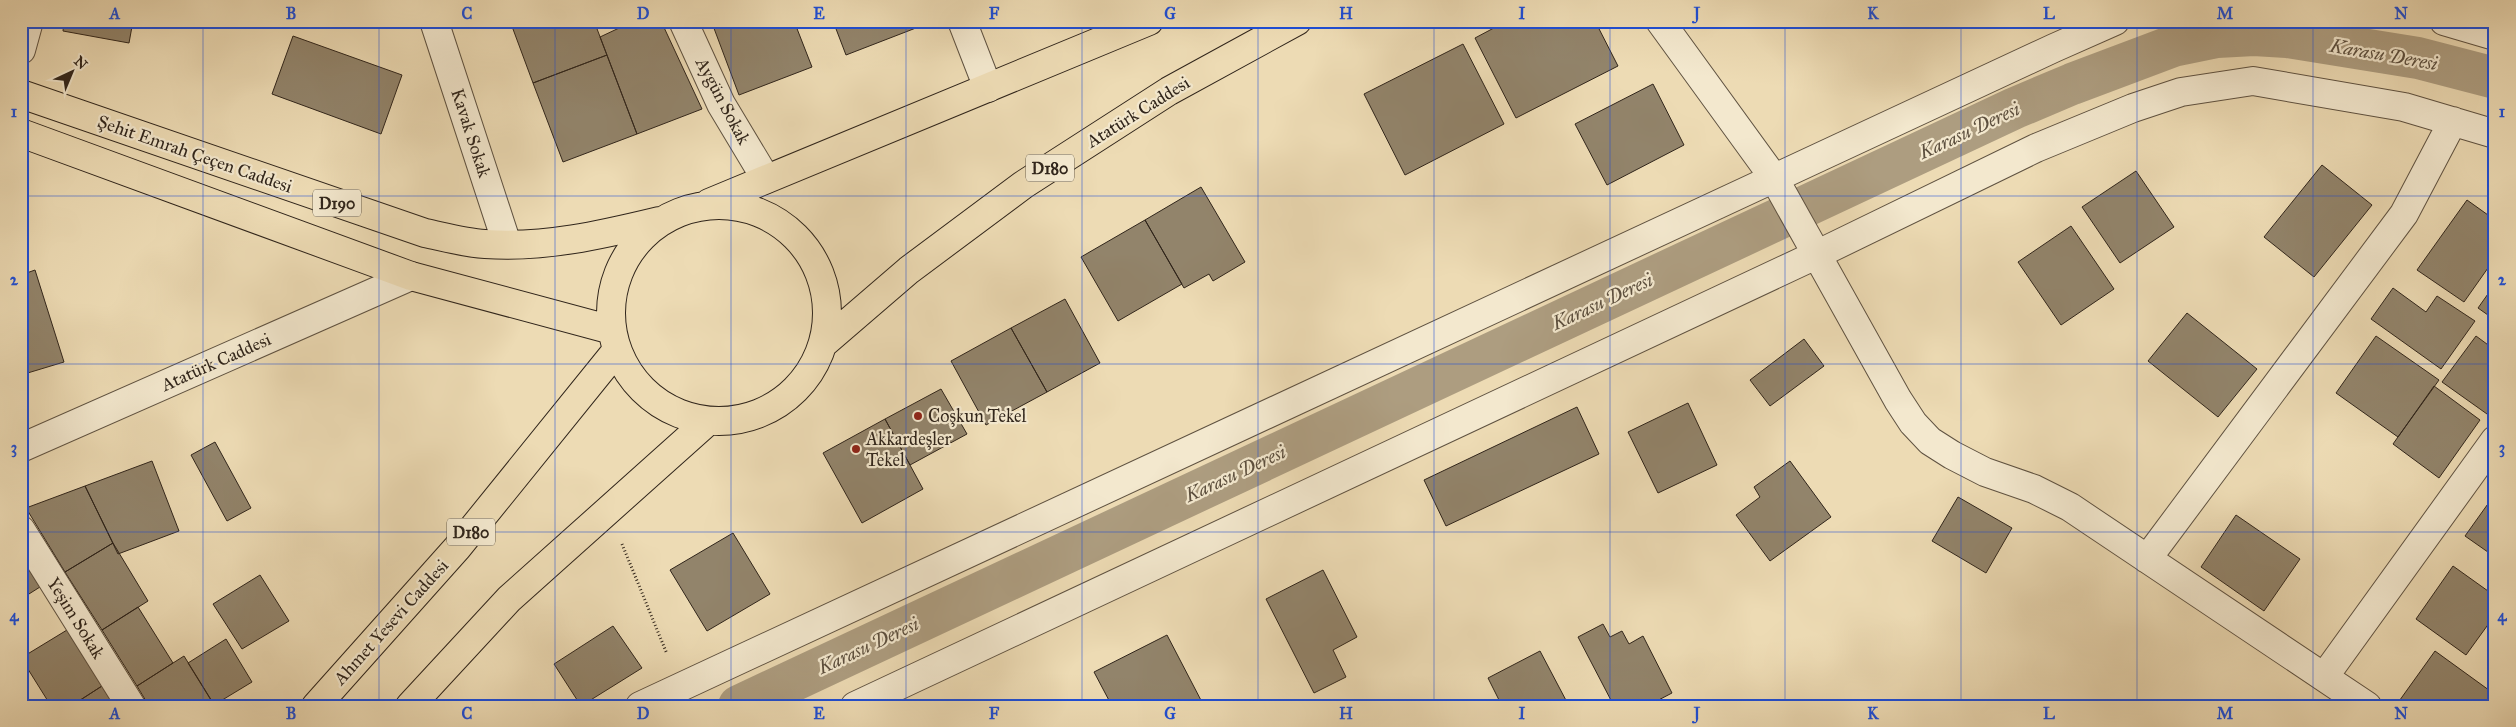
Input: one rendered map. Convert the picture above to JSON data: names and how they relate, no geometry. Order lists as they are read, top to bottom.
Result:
{
  "streets": {
    "highway": [
      "Atatürk Caddesi",
      "Şehit Emrah Çeçen Caddesi",
      "D180",
      "D190",
      "Ahmet Yesevi Caddesi"
    ],
    "street": ["Aygün Sokak", "Kavak Sokak", "Yeşim Sokak"]
  },
  "crossings": [
    ["Aygün Sokak", "Atatürk Caddesi"],
    ["Atatürk Caddesi", "Şehit Emrah Çeçen Caddesi"],
    ["Atatürk Caddesi", "D190"],
    ["Atatürk Caddesi", "Ahmet Yesevi Caddesi"],
    ["Kavak Sokak", "Şehit Emrah Çeçen Caddesi"],
    ["D190", "Ahmet Yesevi Caddesi"]
  ],
  "water": ["Karasu Deresi"],
  "places": ["Coşkun Tekel", "Akkardeşler Tekel"],
  "north": "top right",
  "grid": {
    "columns": [
      "A",
      "B",
      "C",
      "D",
      "E",
      "F",
      "G",
      "H",
      "I",
      "J",
      "K",
      "L",
      "M",
      "N"
    ],
    "rows": [
      "1",
      "2",
      "3",
      "4"
    ]
  }
}
